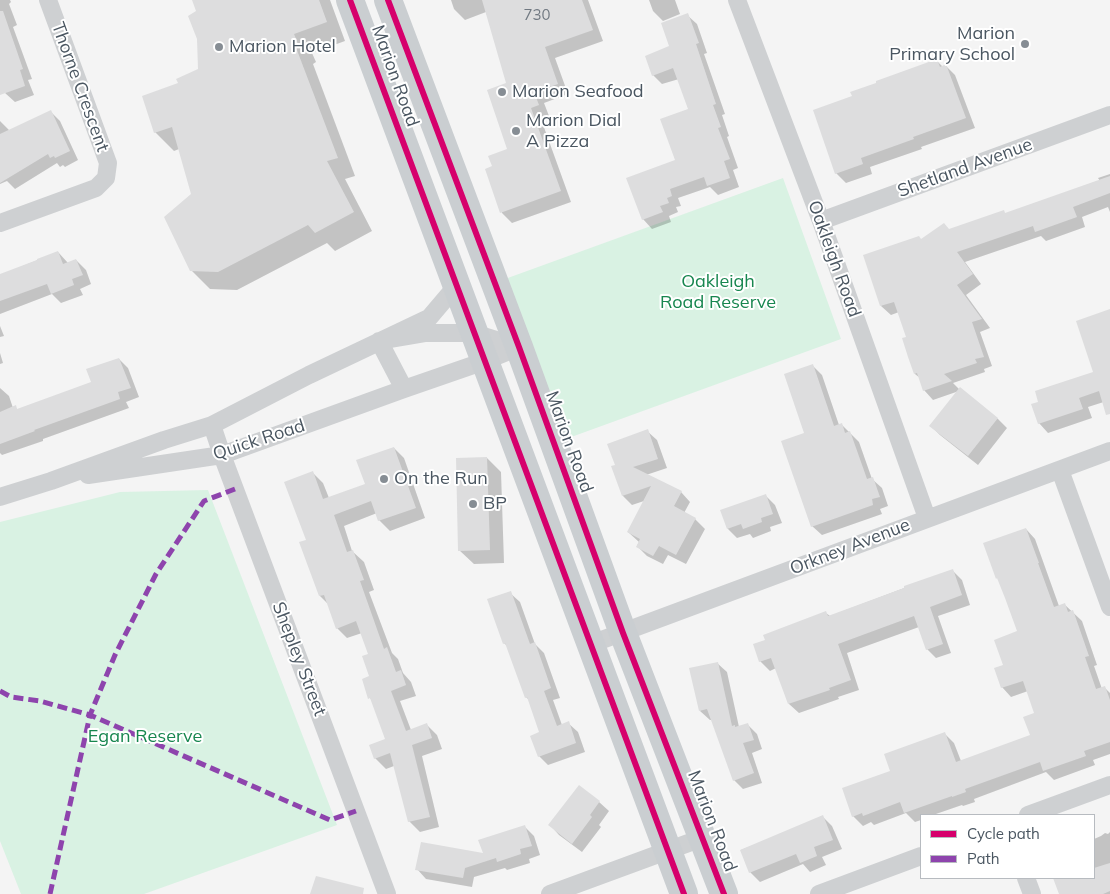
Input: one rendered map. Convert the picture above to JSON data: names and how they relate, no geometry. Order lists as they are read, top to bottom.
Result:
{
  "streets": {
    "main road": ["Marion Road"],
    "street": [
      "Thorne Crescent",
      "Shetland Avenue",
      "Oakleigh Road",
      "Quick Road",
      "Orkney Avenue",
      "Shepley Street"
    ]
  },
  "crossings": [
    ["Marion Road", "Quick Road"],
    ["Marion Road", "Orkney Avenue"],
    ["Shetland Avenue", "Oakleigh Road"],
    ["Oakleigh Road", "Orkney Avenue"],
    ["Quick Road", "Shepley Street"]
  ],
  "parks": ["Oakleigh Road Reserve", "Egan Reserve"],
  "places": [
    "Marion Primary School",
    "Marion Hotel",
    "Marion Seafood",
    "Marion Dial A Pizza",
    "On the Run",
    "BP"
  ],
  "house_numbers": ["730"],
  "legend": ["Cycle path", "Path"]
}
